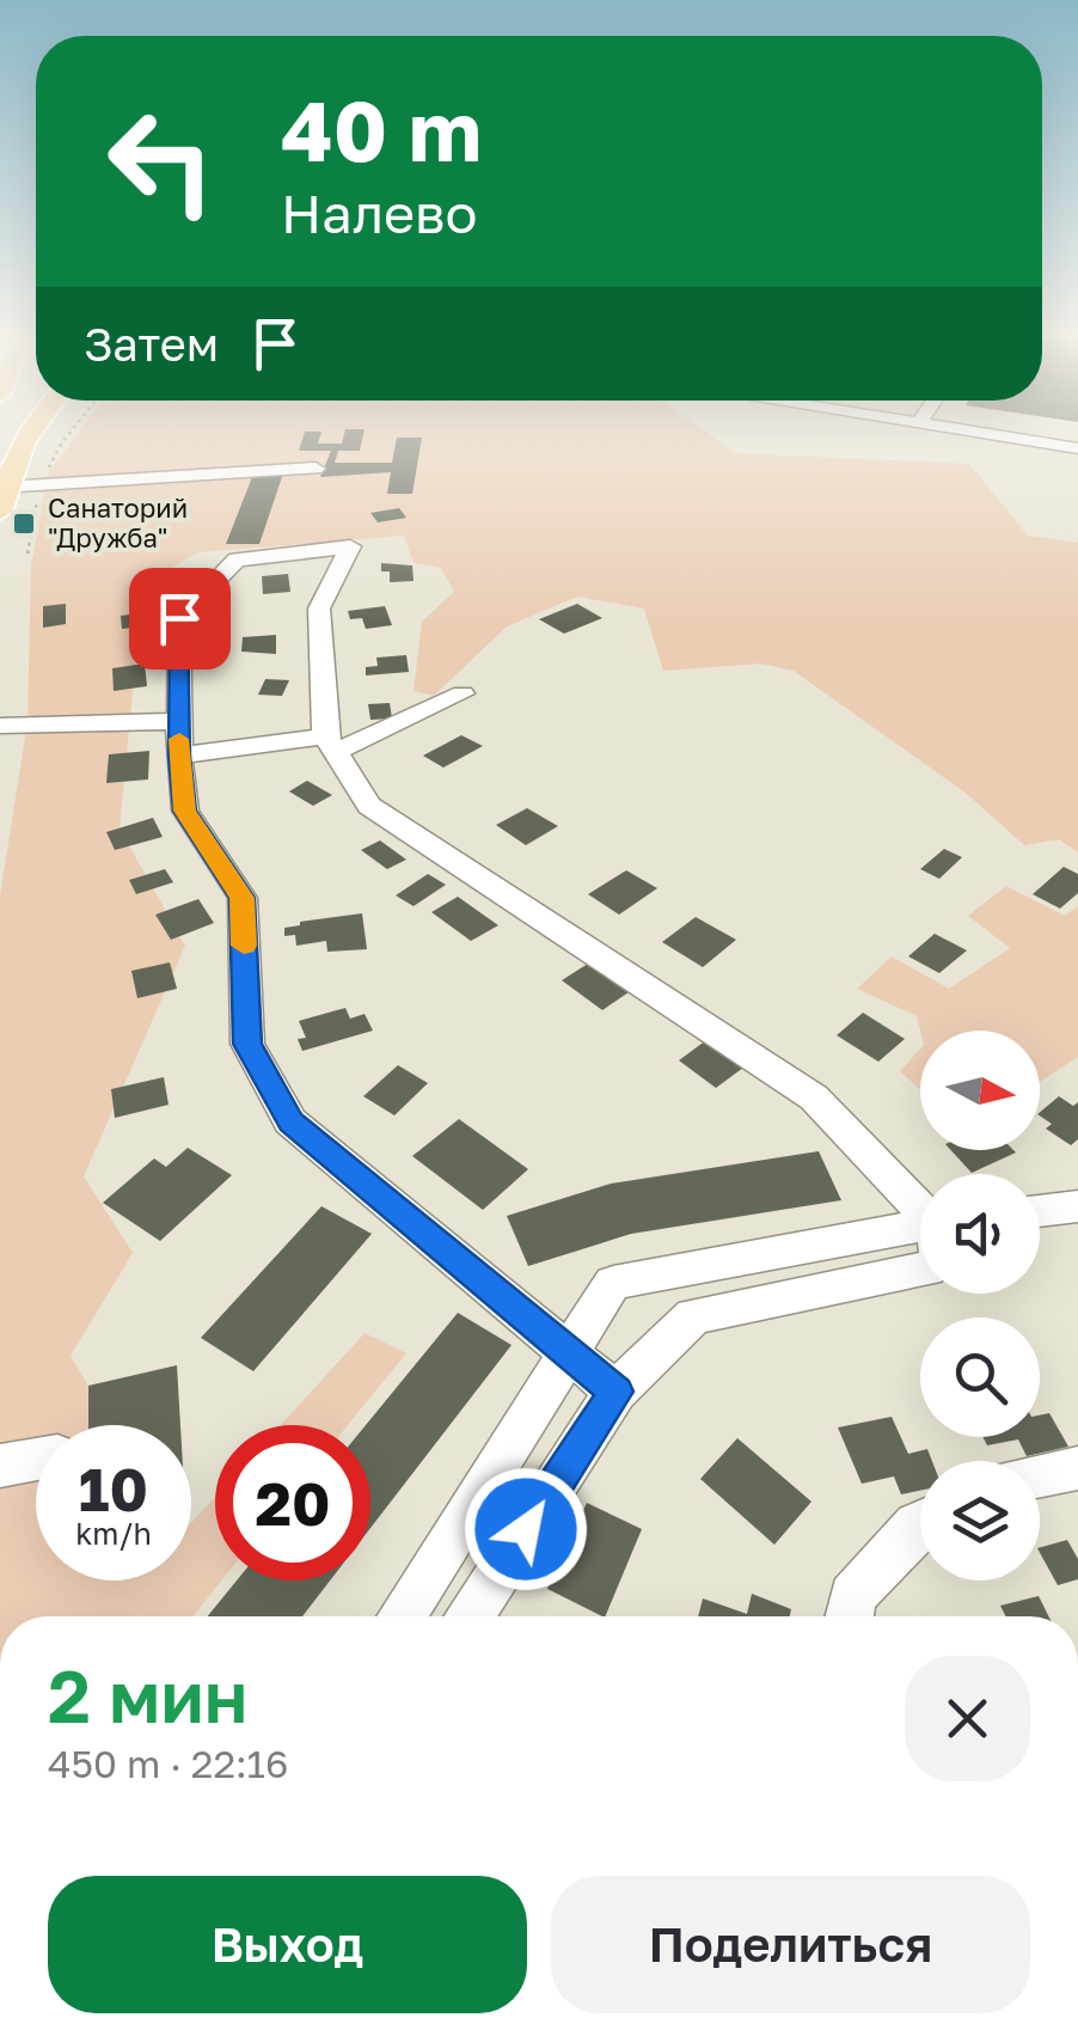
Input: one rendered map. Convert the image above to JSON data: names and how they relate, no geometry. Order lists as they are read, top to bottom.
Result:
{
  "places": {
    "transit": ["Санаторий \"Дружба\""]
  },
  "north": "right",
  "page": {
    "turn": ["40 m", "Налево"],
    "then": "Затем",
    "speed": "10 km/h",
    "limit": "20",
    "heading": ["2 мин", "450 m · 22:16"],
    "buttons": ["Выход", "Поделиться"]
  }
}
